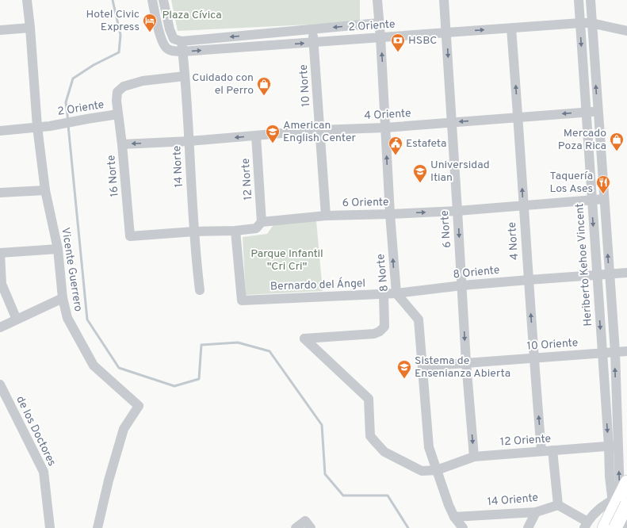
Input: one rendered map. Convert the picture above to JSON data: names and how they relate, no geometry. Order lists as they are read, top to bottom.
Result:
{
  "streets": {
    "street": [
      "2 Oriente",
      "10 Norte",
      "4 Oriente",
      "14 Norte",
      "16 Norte",
      "12 Norte",
      "6 Oriente",
      "6 Norte",
      "4 Norte",
      "Heriberto Kehoe Vincent",
      "Vicente Guerrero",
      "8 Norte",
      "8 Oriente",
      "Bernardo del Ángel",
      "10 Oriente",
      "de los Doctores",
      "12 Oriente",
      "14 Oriente"
    ]
  },
  "crossings": [
    ["2 Oriente", "10 Norte"],
    ["2 Oriente", "14 Norte"],
    ["2 Oriente", "16 Norte"],
    ["2 Oriente", "6 Norte"],
    ["2 Oriente", "4 Norte"],
    ["2 Oriente", "Heriberto Kehoe Vincent"],
    ["2 Oriente", "Vicente Guerrero"],
    ["2 Oriente", "8 Norte"],
    ["10 Norte", "4 Oriente"],
    ["10 Norte", "6 Oriente"],
    ["4 Oriente", "14 Norte"],
    ["4 Oriente", "16 Norte"],
    ["4 Oriente", "12 Norte"],
    ["4 Oriente", "6 Norte"],
    ["4 Oriente", "4 Norte"],
    ["4 Oriente", "Heriberto Kehoe Vincent"],
    ["4 Oriente", "8 Norte"],
    ["14 Norte", "6 Oriente"],
    ["16 Norte", "6 Oriente"],
    ["12 Norte", "6 Oriente"],
    ["6 Oriente", "6 Norte"],
    ["6 Oriente", "4 Norte"],
    ["6 Oriente", "Heriberto Kehoe Vincent"],
    ["6 Oriente", "8 Norte"],
    ["6 Oriente", "Bernardo del Ángel"],
    ["6 Norte", "8 Oriente"],
    ["6 Norte", "10 Oriente"],
    ["6 Norte", "12 Oriente"],
    ["4 Norte", "8 Oriente"],
    ["4 Norte", "10 Oriente"],
    ["4 Norte", "12 Oriente"],
    ["Heriberto Kehoe Vincent", "8 Oriente"],
    ["Heriberto Kehoe Vincent", "10 Oriente"],
    ["Heriberto Kehoe Vincent", "12 Oriente"],
    ["8 Norte", "8 Oriente"],
    ["8 Norte", "Bernardo del Ángel"],
    ["8 Norte", "10 Oriente"],
    ["8 Norte", "12 Oriente"],
    ["8 Norte", "14 Oriente"],
    ["8 Oriente", "Bernardo del Ángel"],
    ["Bernardo del Ángel", "12 Oriente"]
  ],
  "one_way": [
    "4 Oriente",
    "6 Norte",
    "4 Norte",
    "8 Norte"
  ],
  "parks": ["Plaza Cívica", "Parque Infantil \"Cri Cri\""],
  "places": {
    "hotel": ["Hotel Civic Express"],
    "bank": ["HSBC"],
    "shop": ["Cuidado con el Perro", "Mercado Poza Rica"],
    "school or university": ["American English Center", "Universidad Itian", "Sistema de Ensenianza Abierta"],
    "public building": ["Estafeta"],
    "restaurant": ["Taquería Los Ases"]
  }
}
